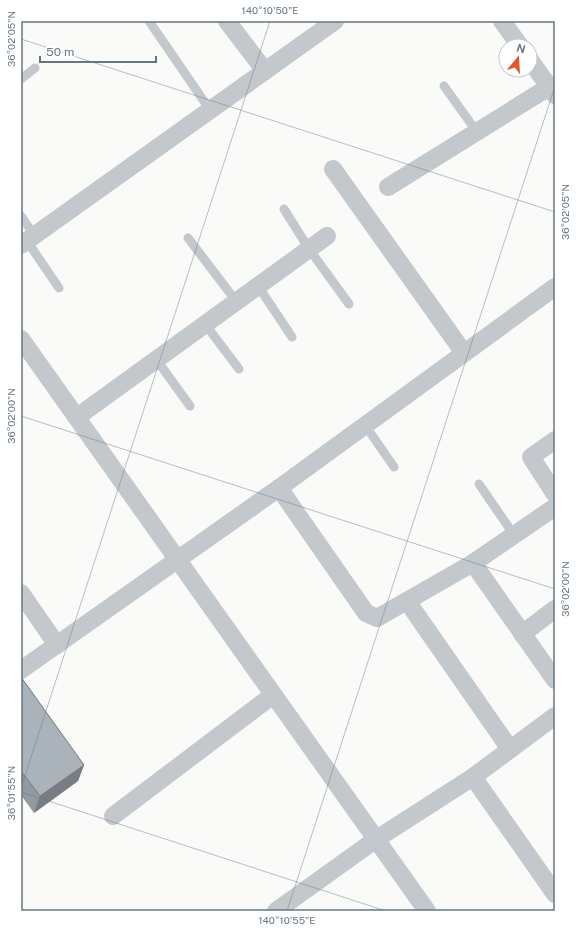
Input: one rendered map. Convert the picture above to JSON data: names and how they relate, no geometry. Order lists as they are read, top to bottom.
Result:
{
  "scale_bar": "50 m",
  "north": "top",
  "coordinates": [
    "140°10'50\"E",
    "36°02'05\"N",
    "36°02'00\"N",
    "36°01'55\"N",
    "140°10'55\"E"
  ]
}
